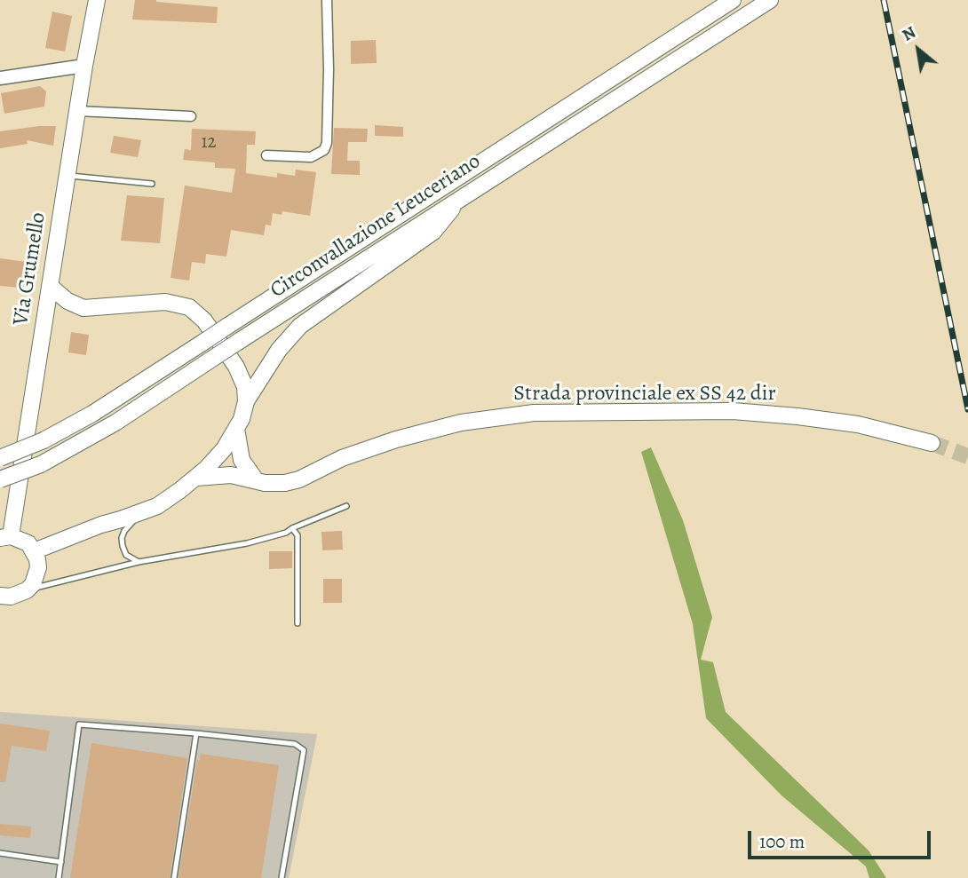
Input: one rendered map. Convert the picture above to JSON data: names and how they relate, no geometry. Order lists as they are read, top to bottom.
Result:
{
  "streets": {
    "main road": ["Circonvallazione Leuceriano", "Via Grumello", "Strada provinciale ex SS 42 dir"]
  },
  "house_numbers": ["12"],
  "scale_bar": "100 m",
  "north": "top left"
}
